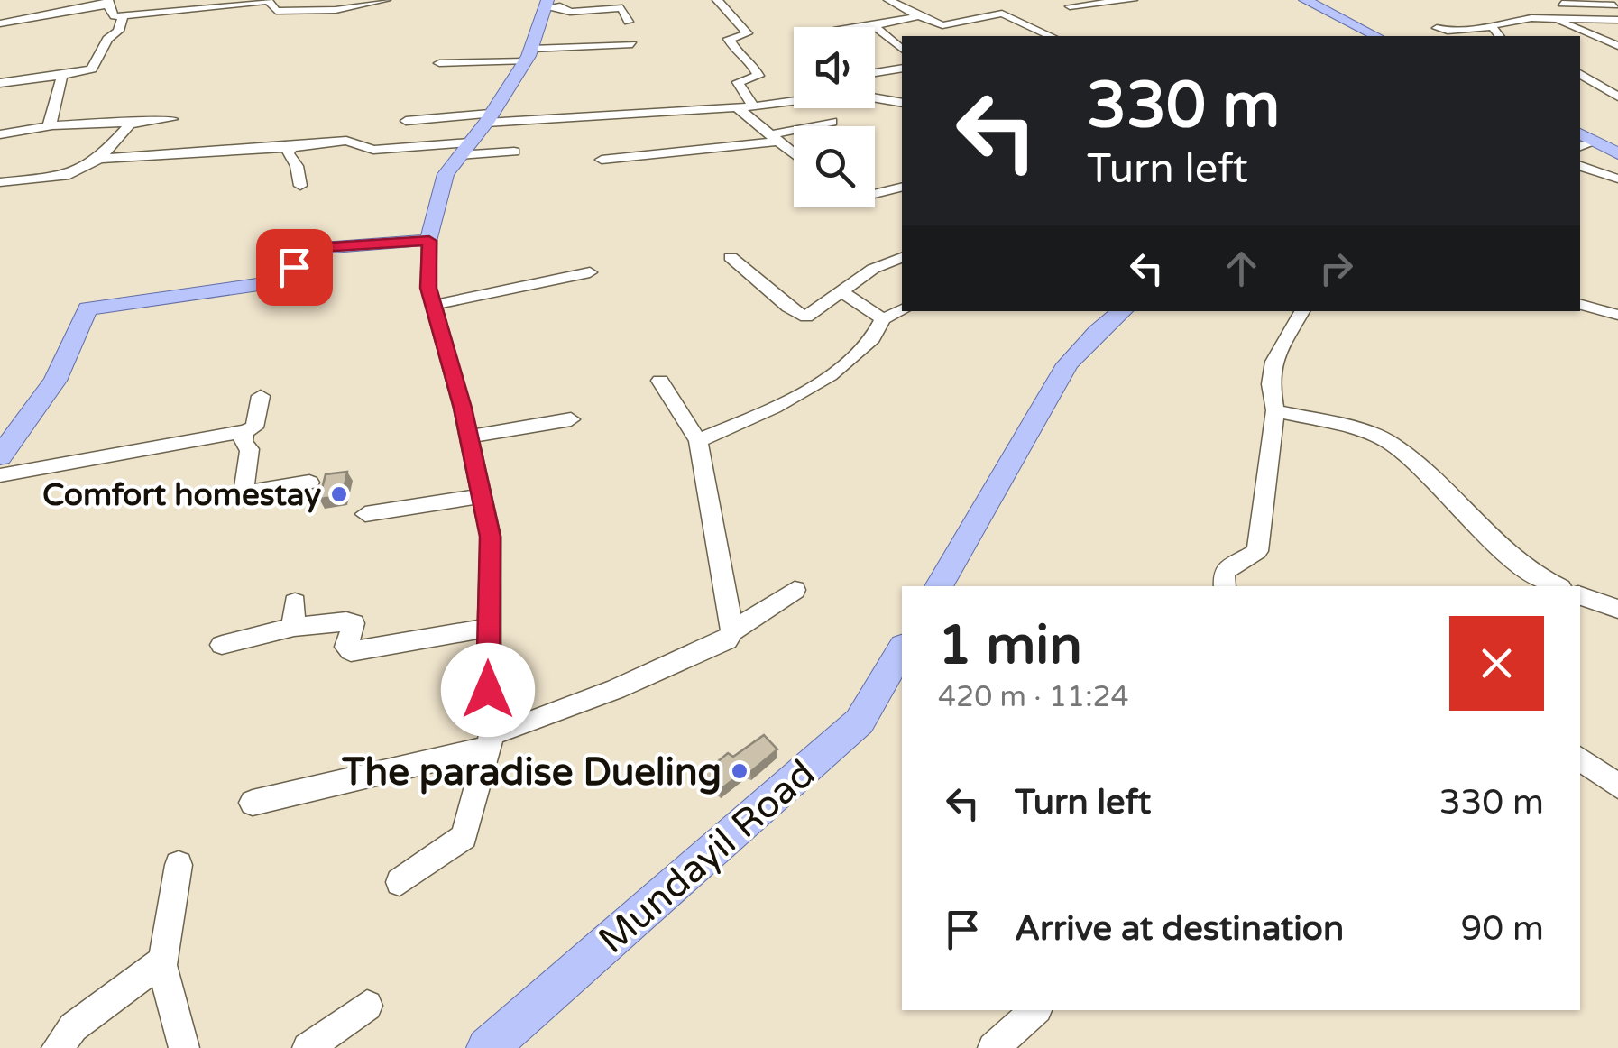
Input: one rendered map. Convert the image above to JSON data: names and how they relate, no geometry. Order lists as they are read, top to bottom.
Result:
{
  "streets": {
    "main road": ["Mundayil Road"]
  },
  "places": ["Comfort homestay", "The paradise Dueling"],
  "page": {
    "turn": ["330 m", "Turn left"],
    "heading": ["1 min", "420 m · 11:24"],
    "list": [
      {
        "name": "Turn left",
        "value": "330 m"
      },
      {
        "name": "Arrive at destination",
        "value": "90 m"
      }
    ]
  }
}
